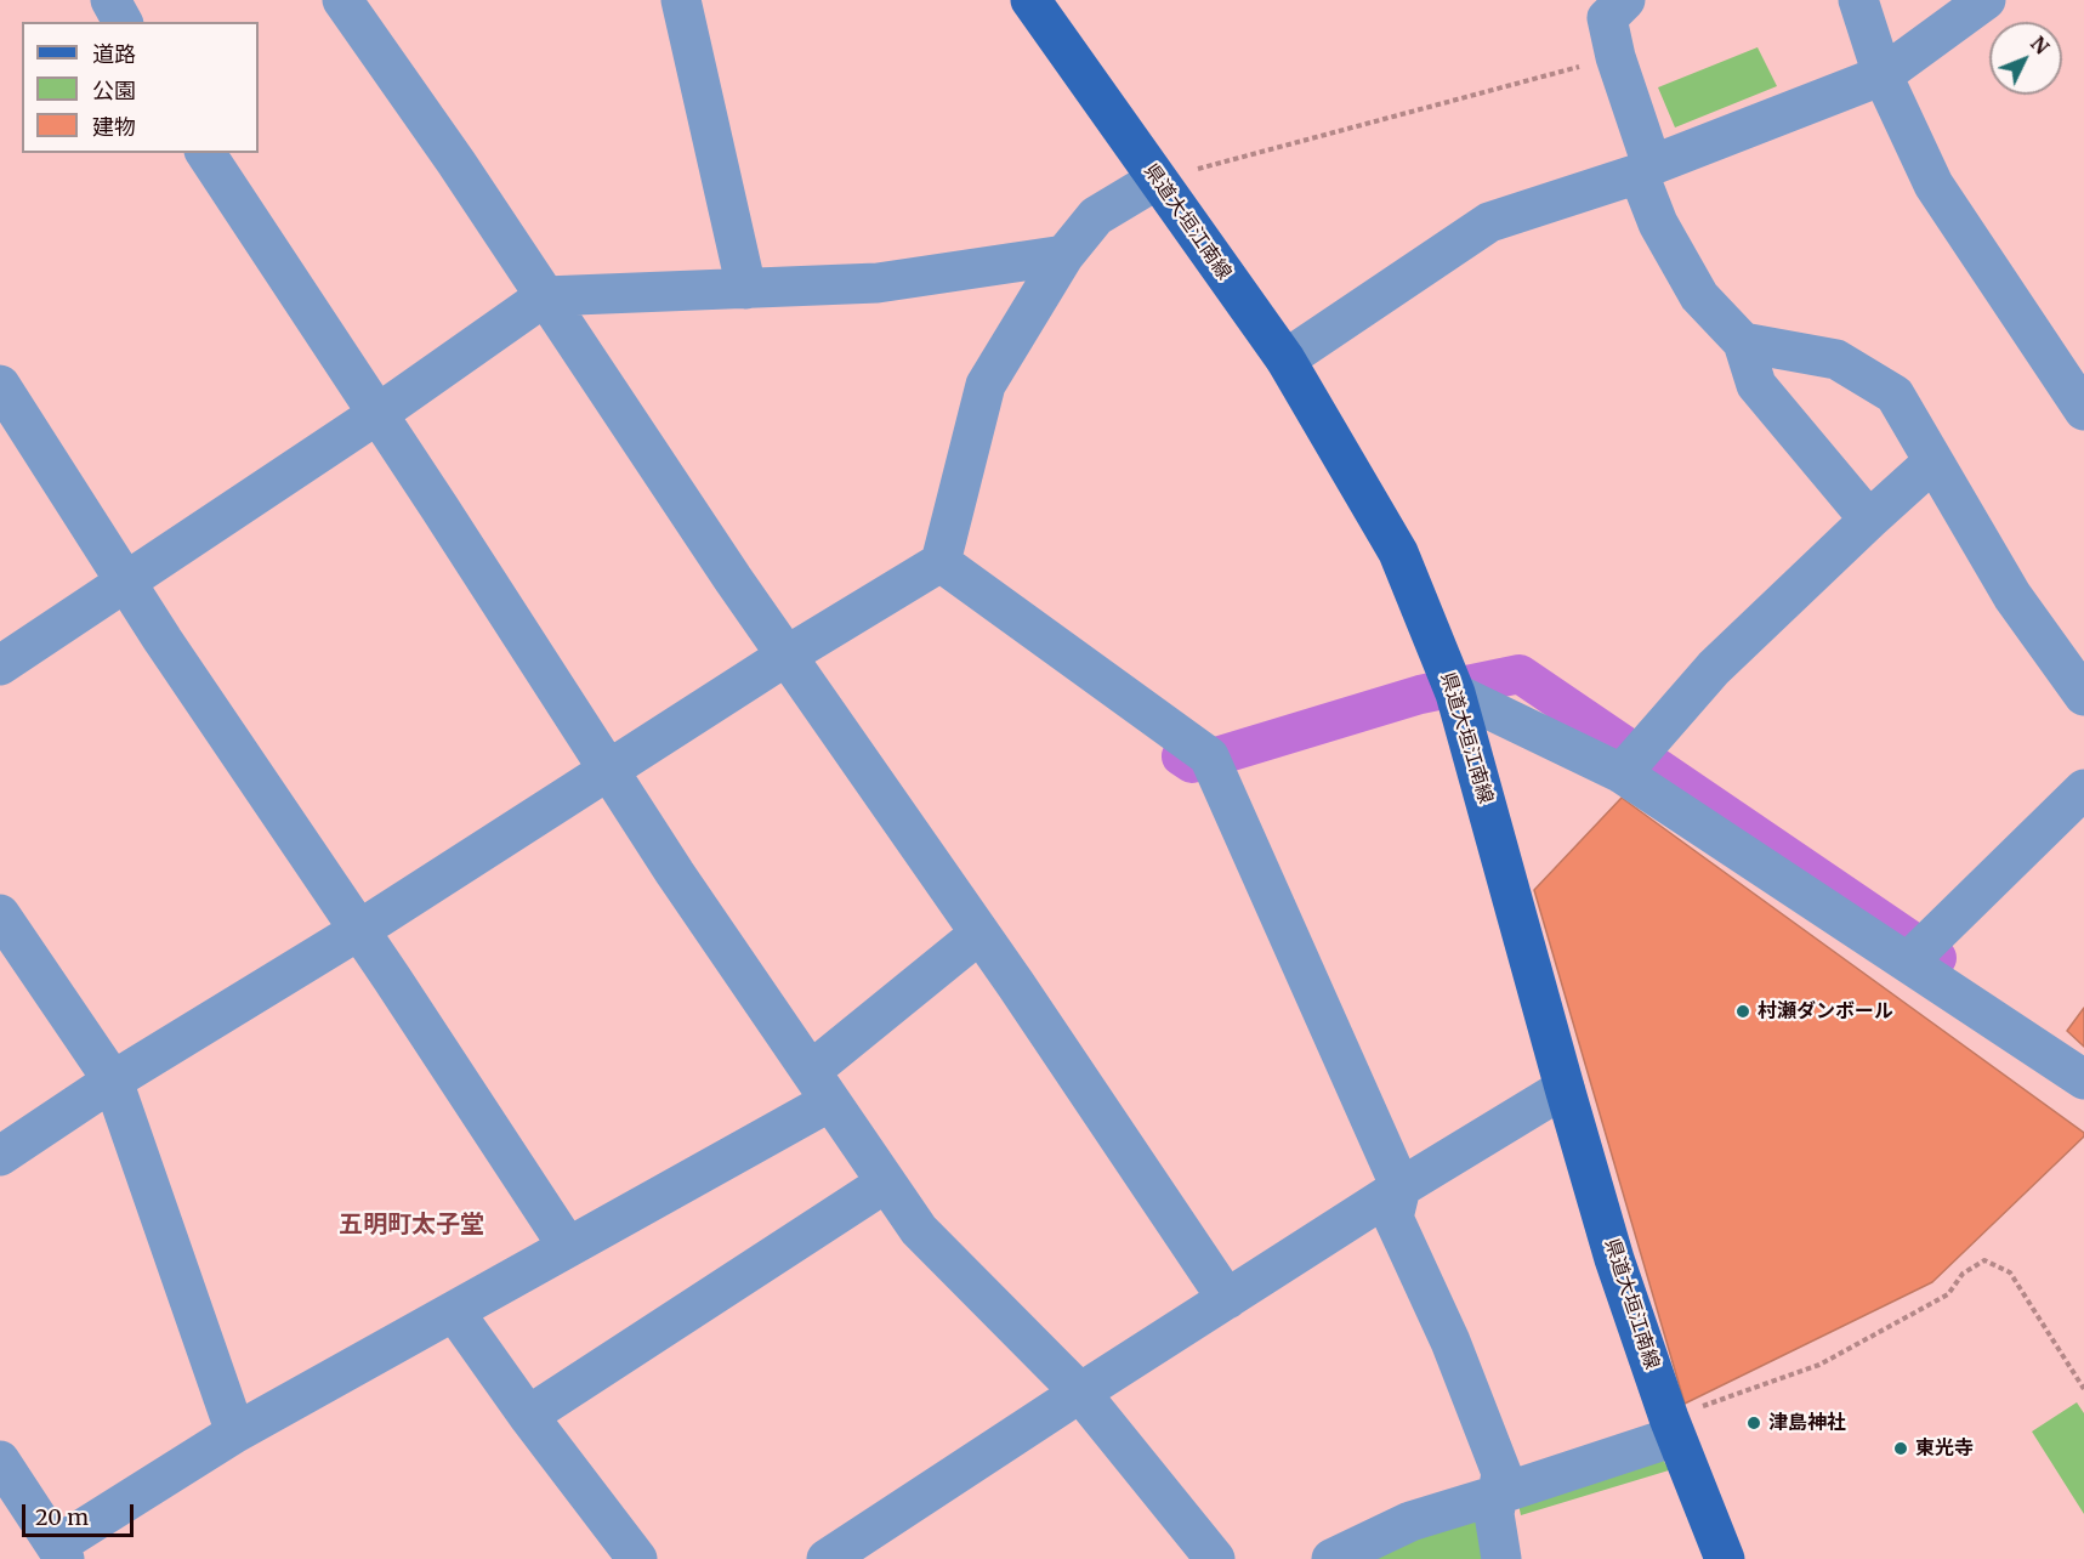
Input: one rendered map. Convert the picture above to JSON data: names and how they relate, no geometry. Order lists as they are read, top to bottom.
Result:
{
  "streets": {
    "main road": ["県道大垣江南線"]
  },
  "districts": ["五明町太子堂"],
  "places": ["村瀬ダンボール", "津島神社", "東光寺"],
  "legend": ["道路", "公園", "建物"],
  "scale_bar": "20 m",
  "north": "top right"
}
